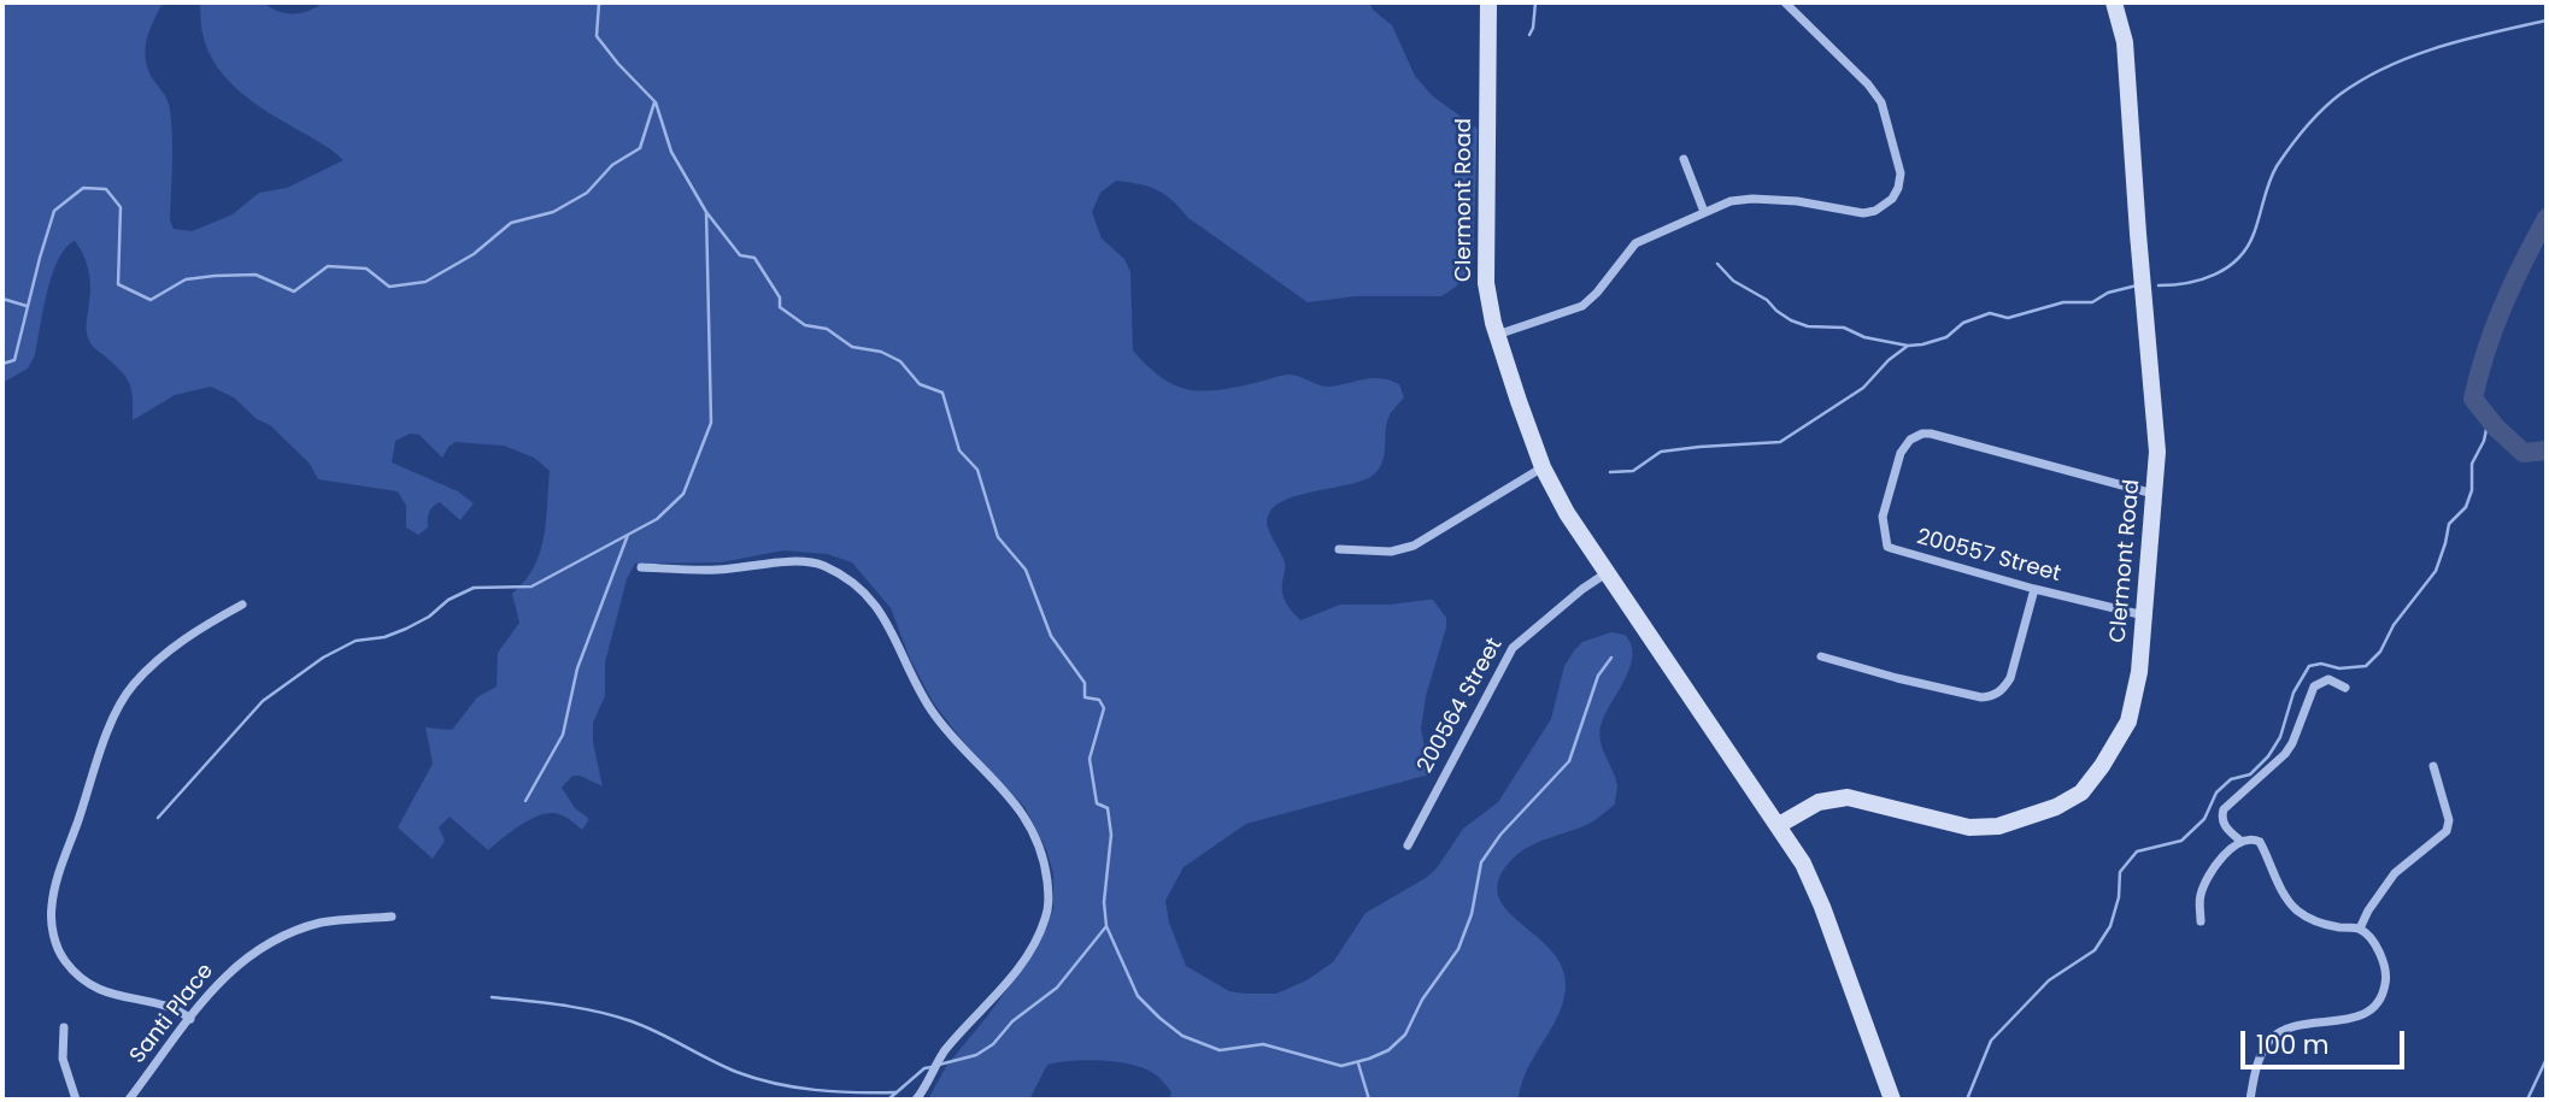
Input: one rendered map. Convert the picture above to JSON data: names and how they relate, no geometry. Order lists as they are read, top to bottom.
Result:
{
  "streets": {
    "street": [
      "Clermont Road",
      "200557 Street",
      "200564 Street",
      "Santi Place"
    ]
  },
  "crossings": [
    ["Clermont Road", "200557 Street"],
    ["Clermont Road", "200564 Street"]
  ],
  "scale_bar": "100 m"
}
